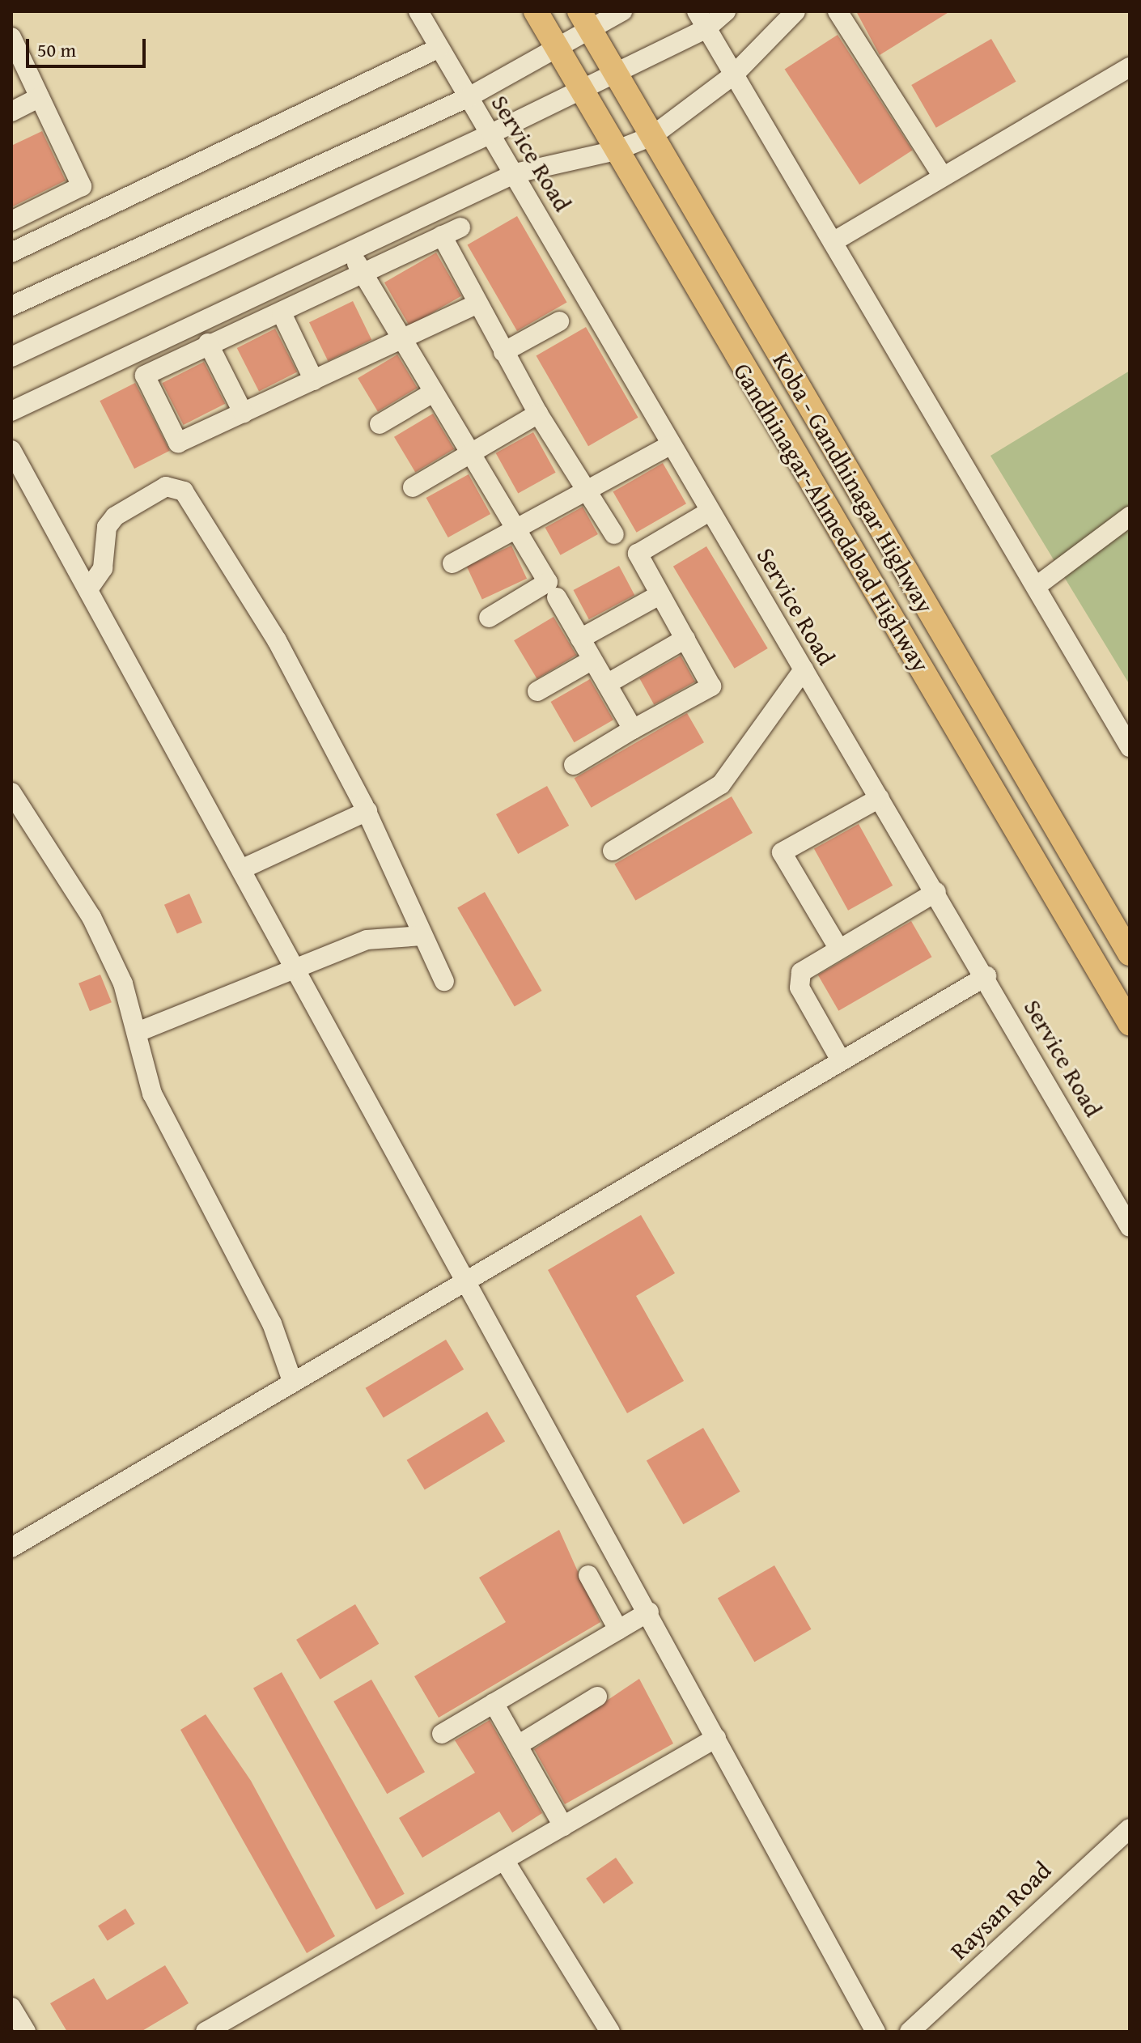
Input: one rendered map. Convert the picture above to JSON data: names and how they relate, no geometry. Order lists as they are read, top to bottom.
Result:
{
  "streets": {
    "main road": ["Koba - Gandhinagar Highway", "Gandhinagar-Ahmedabad Highway"],
    "street": ["Service Road", "Raysan Road"]
  },
  "scale_bar": "50 m"
}
